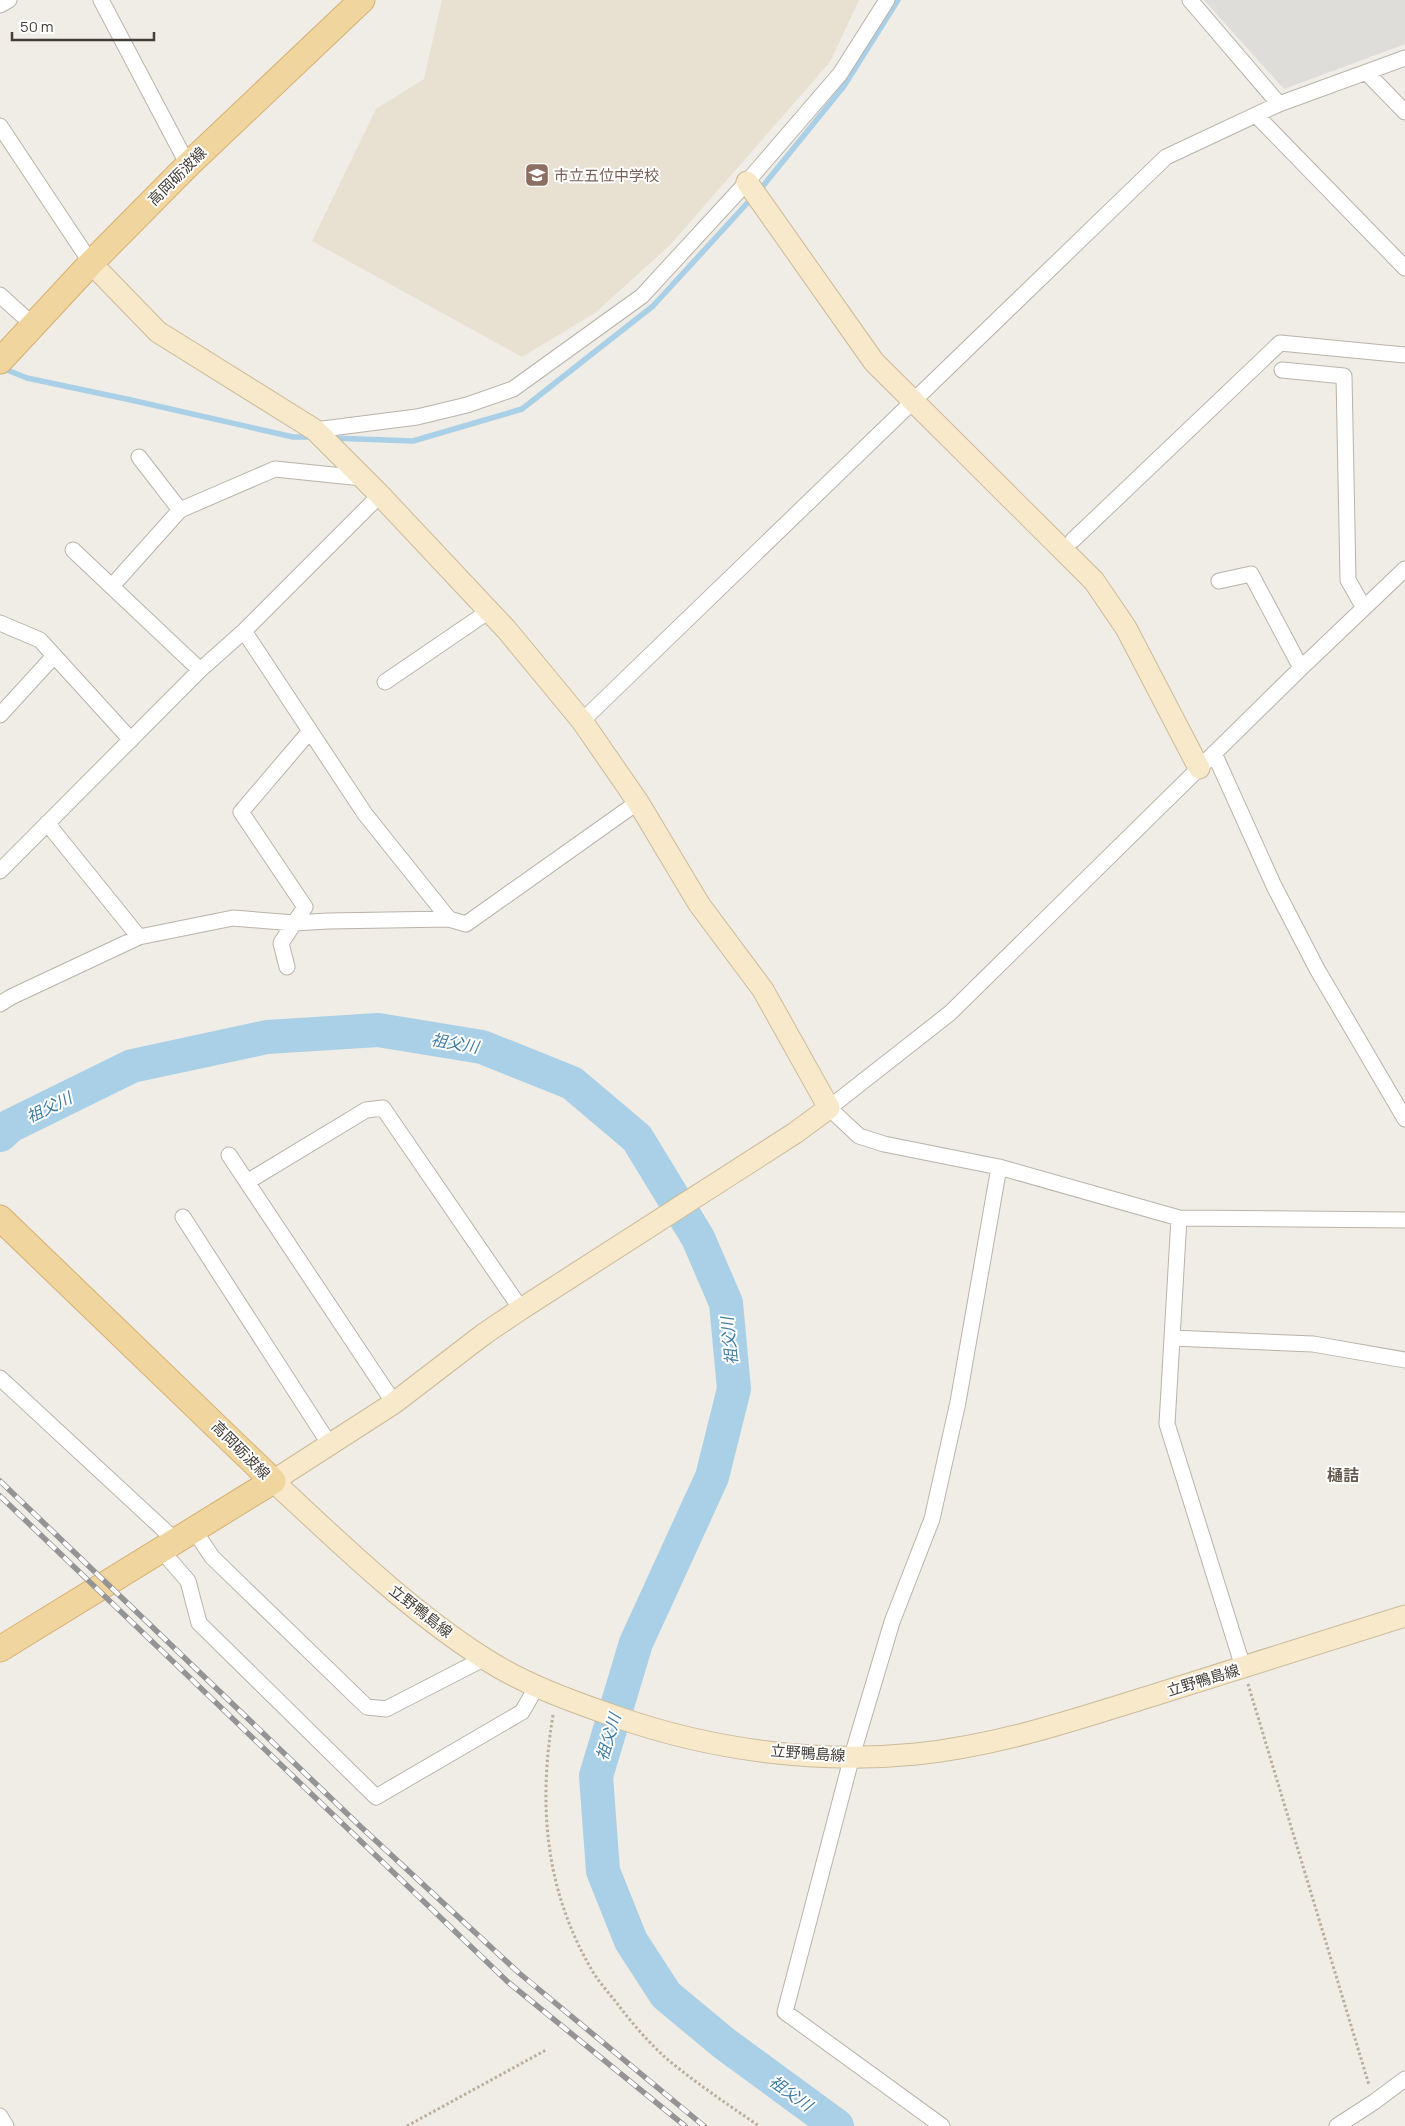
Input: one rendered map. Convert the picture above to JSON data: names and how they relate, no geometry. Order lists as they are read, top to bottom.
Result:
{
  "streets": {
    "main road": ["高岡砺波線"],
    "street": ["立野鴨島線"]
  },
  "crossings": [
    ["高岡砺波線", "立野鴨島線"]
  ],
  "districts": ["樋詰"],
  "water": ["祖父川"],
  "places": {
    "school or university": ["市立五位中学校"]
  },
  "scale_bar": "50 m"
}
